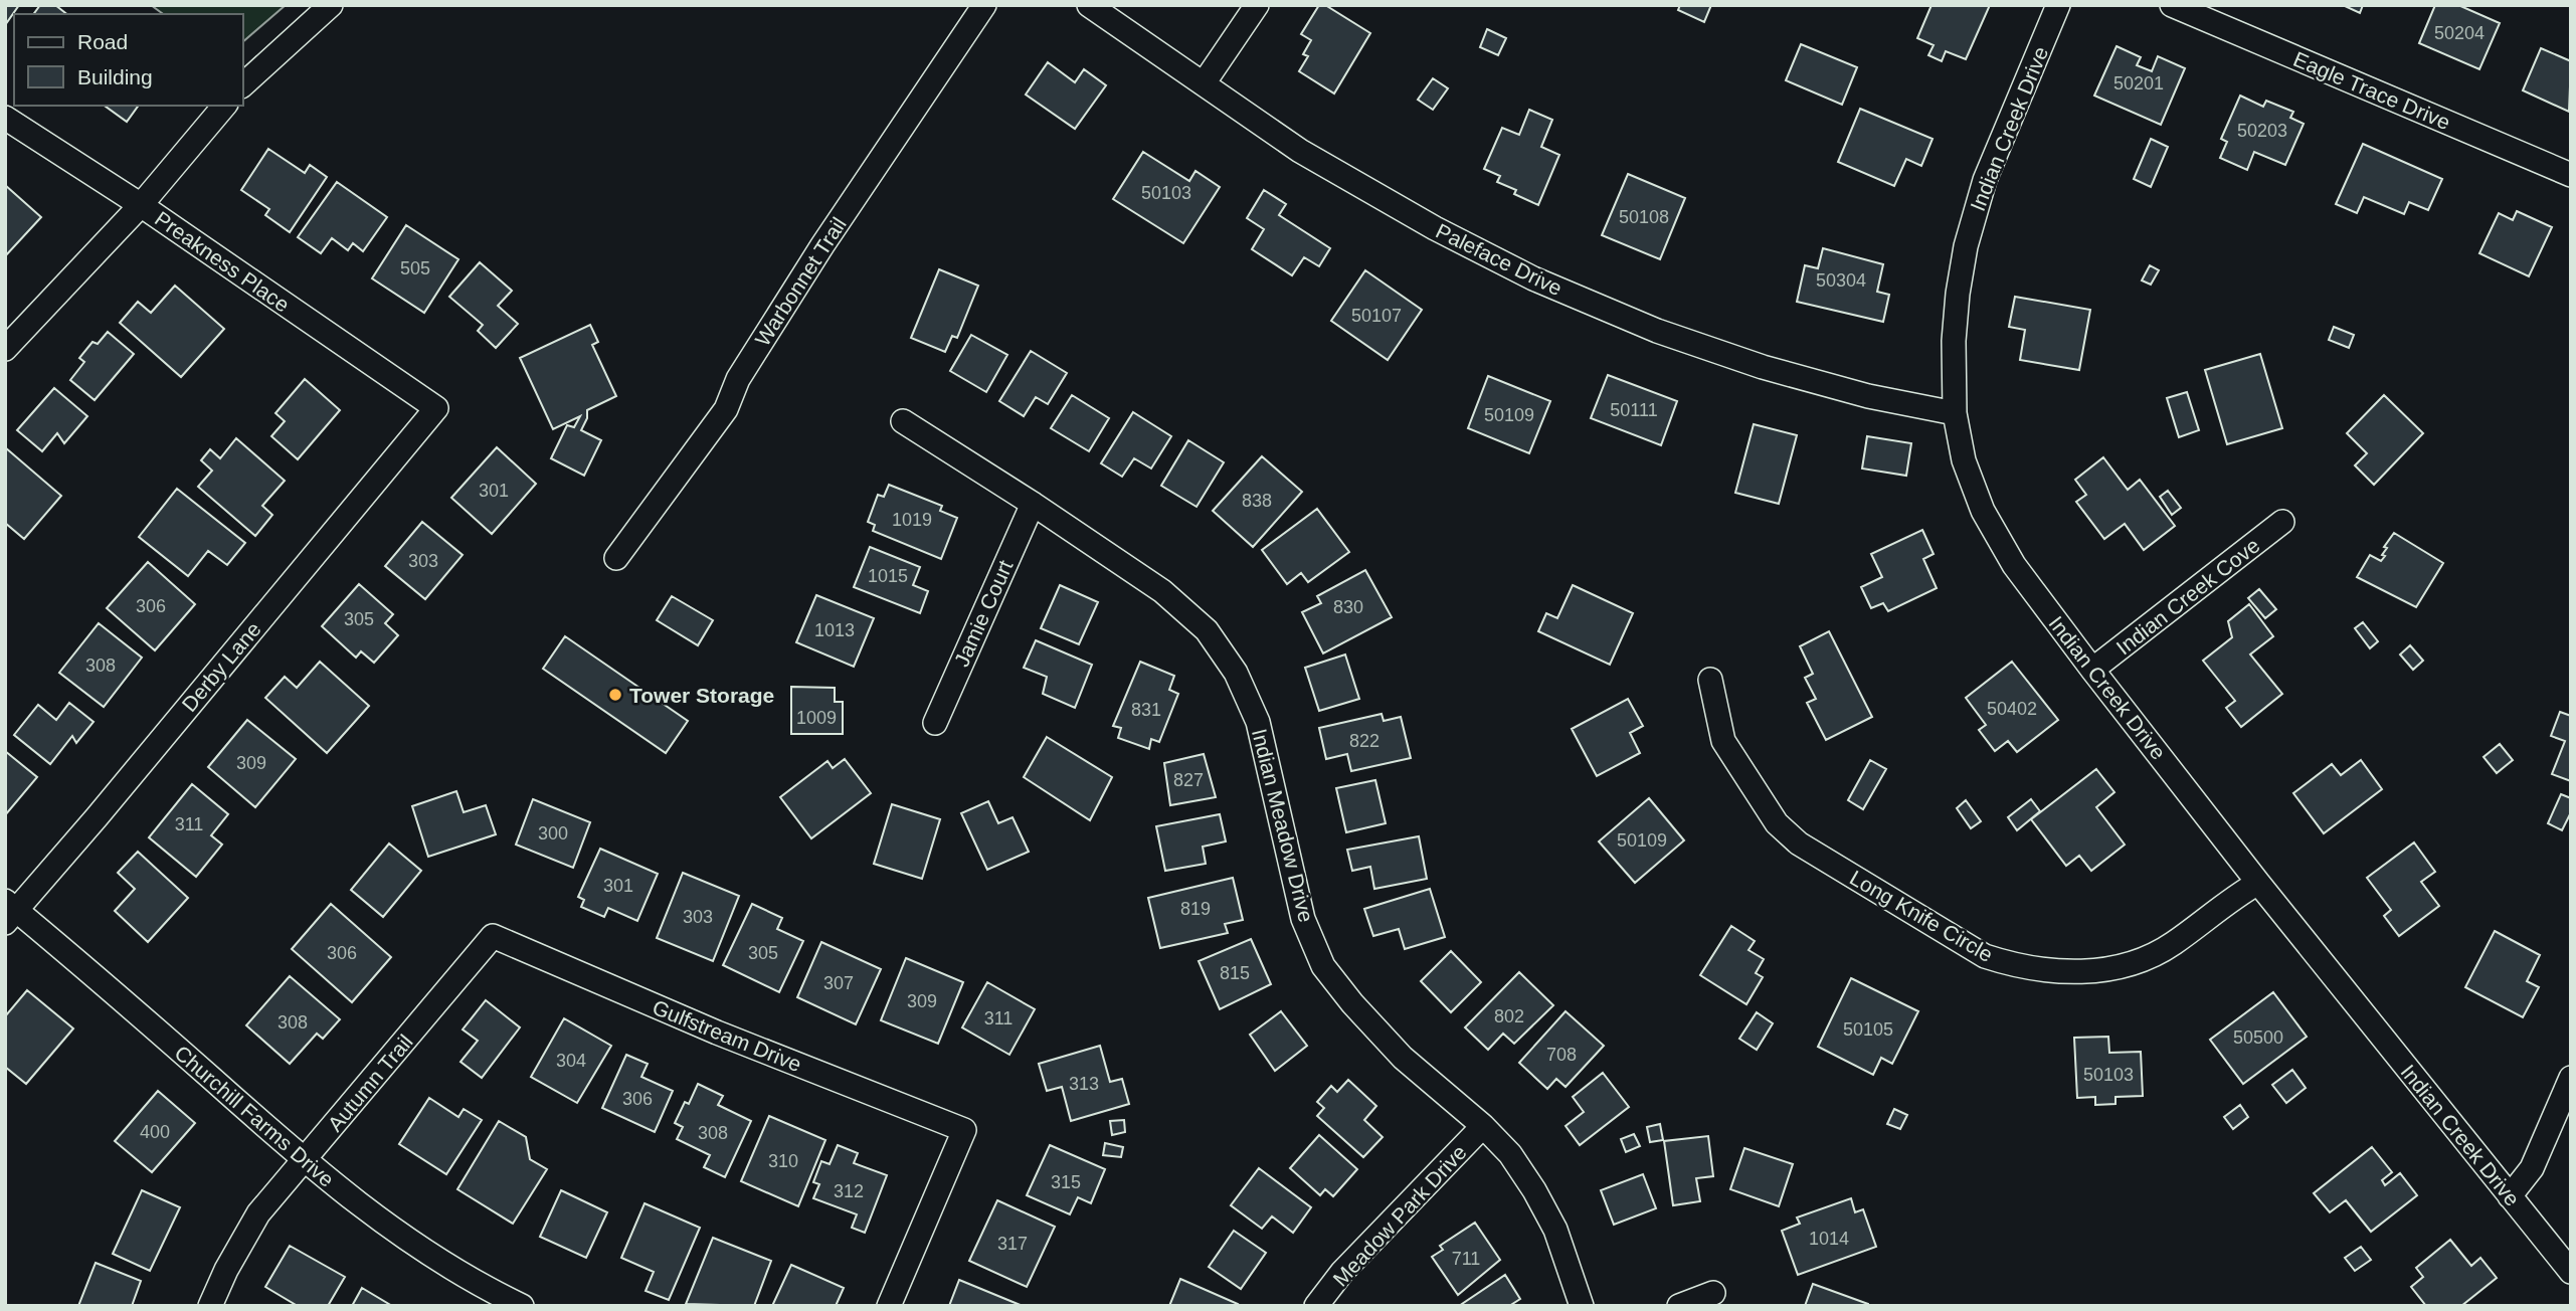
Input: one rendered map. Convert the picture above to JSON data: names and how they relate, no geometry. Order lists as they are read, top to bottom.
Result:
{
  "streets": {
    "street": [
      "Eagle Trace Drive",
      "Indian Creek Drive",
      "Paleface Drive",
      "Preakness Place",
      "Warbonnet Trail",
      "Indian Creek Cove",
      "Jamie Court",
      "Derby Lane",
      "Indian Meadow Drive",
      "Long Knife Circle",
      "Gulfstream Drive",
      "Autumn Trail",
      "Churchill Farms Drive",
      "Meadow Park Drive"
    ]
  },
  "crossings": [
    ["Indian Creek Drive", "Paleface Drive"],
    ["Indian Creek Drive", "Indian Creek Cove"],
    ["Indian Creek Drive", "Long Knife Circle"],
    ["Preakness Place", "Derby Lane"],
    ["Jamie Court", "Indian Meadow Drive"],
    ["Derby Lane", "Churchill Farms Drive"],
    ["Indian Meadow Drive", "Meadow Park Drive"],
    ["Gulfstream Drive", "Autumn Trail"],
    ["Autumn Trail", "Churchill Farms Drive"]
  ],
  "places": ["Tower Storage"],
  "house_numbers": [
    "50204",
    "50201",
    "50203",
    "50103",
    "50108",
    "505",
    "50304",
    "50107",
    "50111",
    "50109",
    "301",
    "838",
    "1019",
    "303",
    "1015",
    "306",
    "830",
    "305",
    "1013",
    "308",
    "50402",
    "831",
    "1009",
    "822",
    "309",
    "827",
    "311",
    "300",
    "50109",
    "301",
    "819",
    "303",
    "306",
    "305",
    "815",
    "307",
    "309",
    "802",
    "311",
    "308",
    "50105",
    "50500",
    "708",
    "304",
    "50103",
    "313",
    "306",
    "400",
    "308",
    "310",
    "315",
    "312",
    "1014",
    "317",
    "711"
  ],
  "legend": ["Road", "Building"]
}
